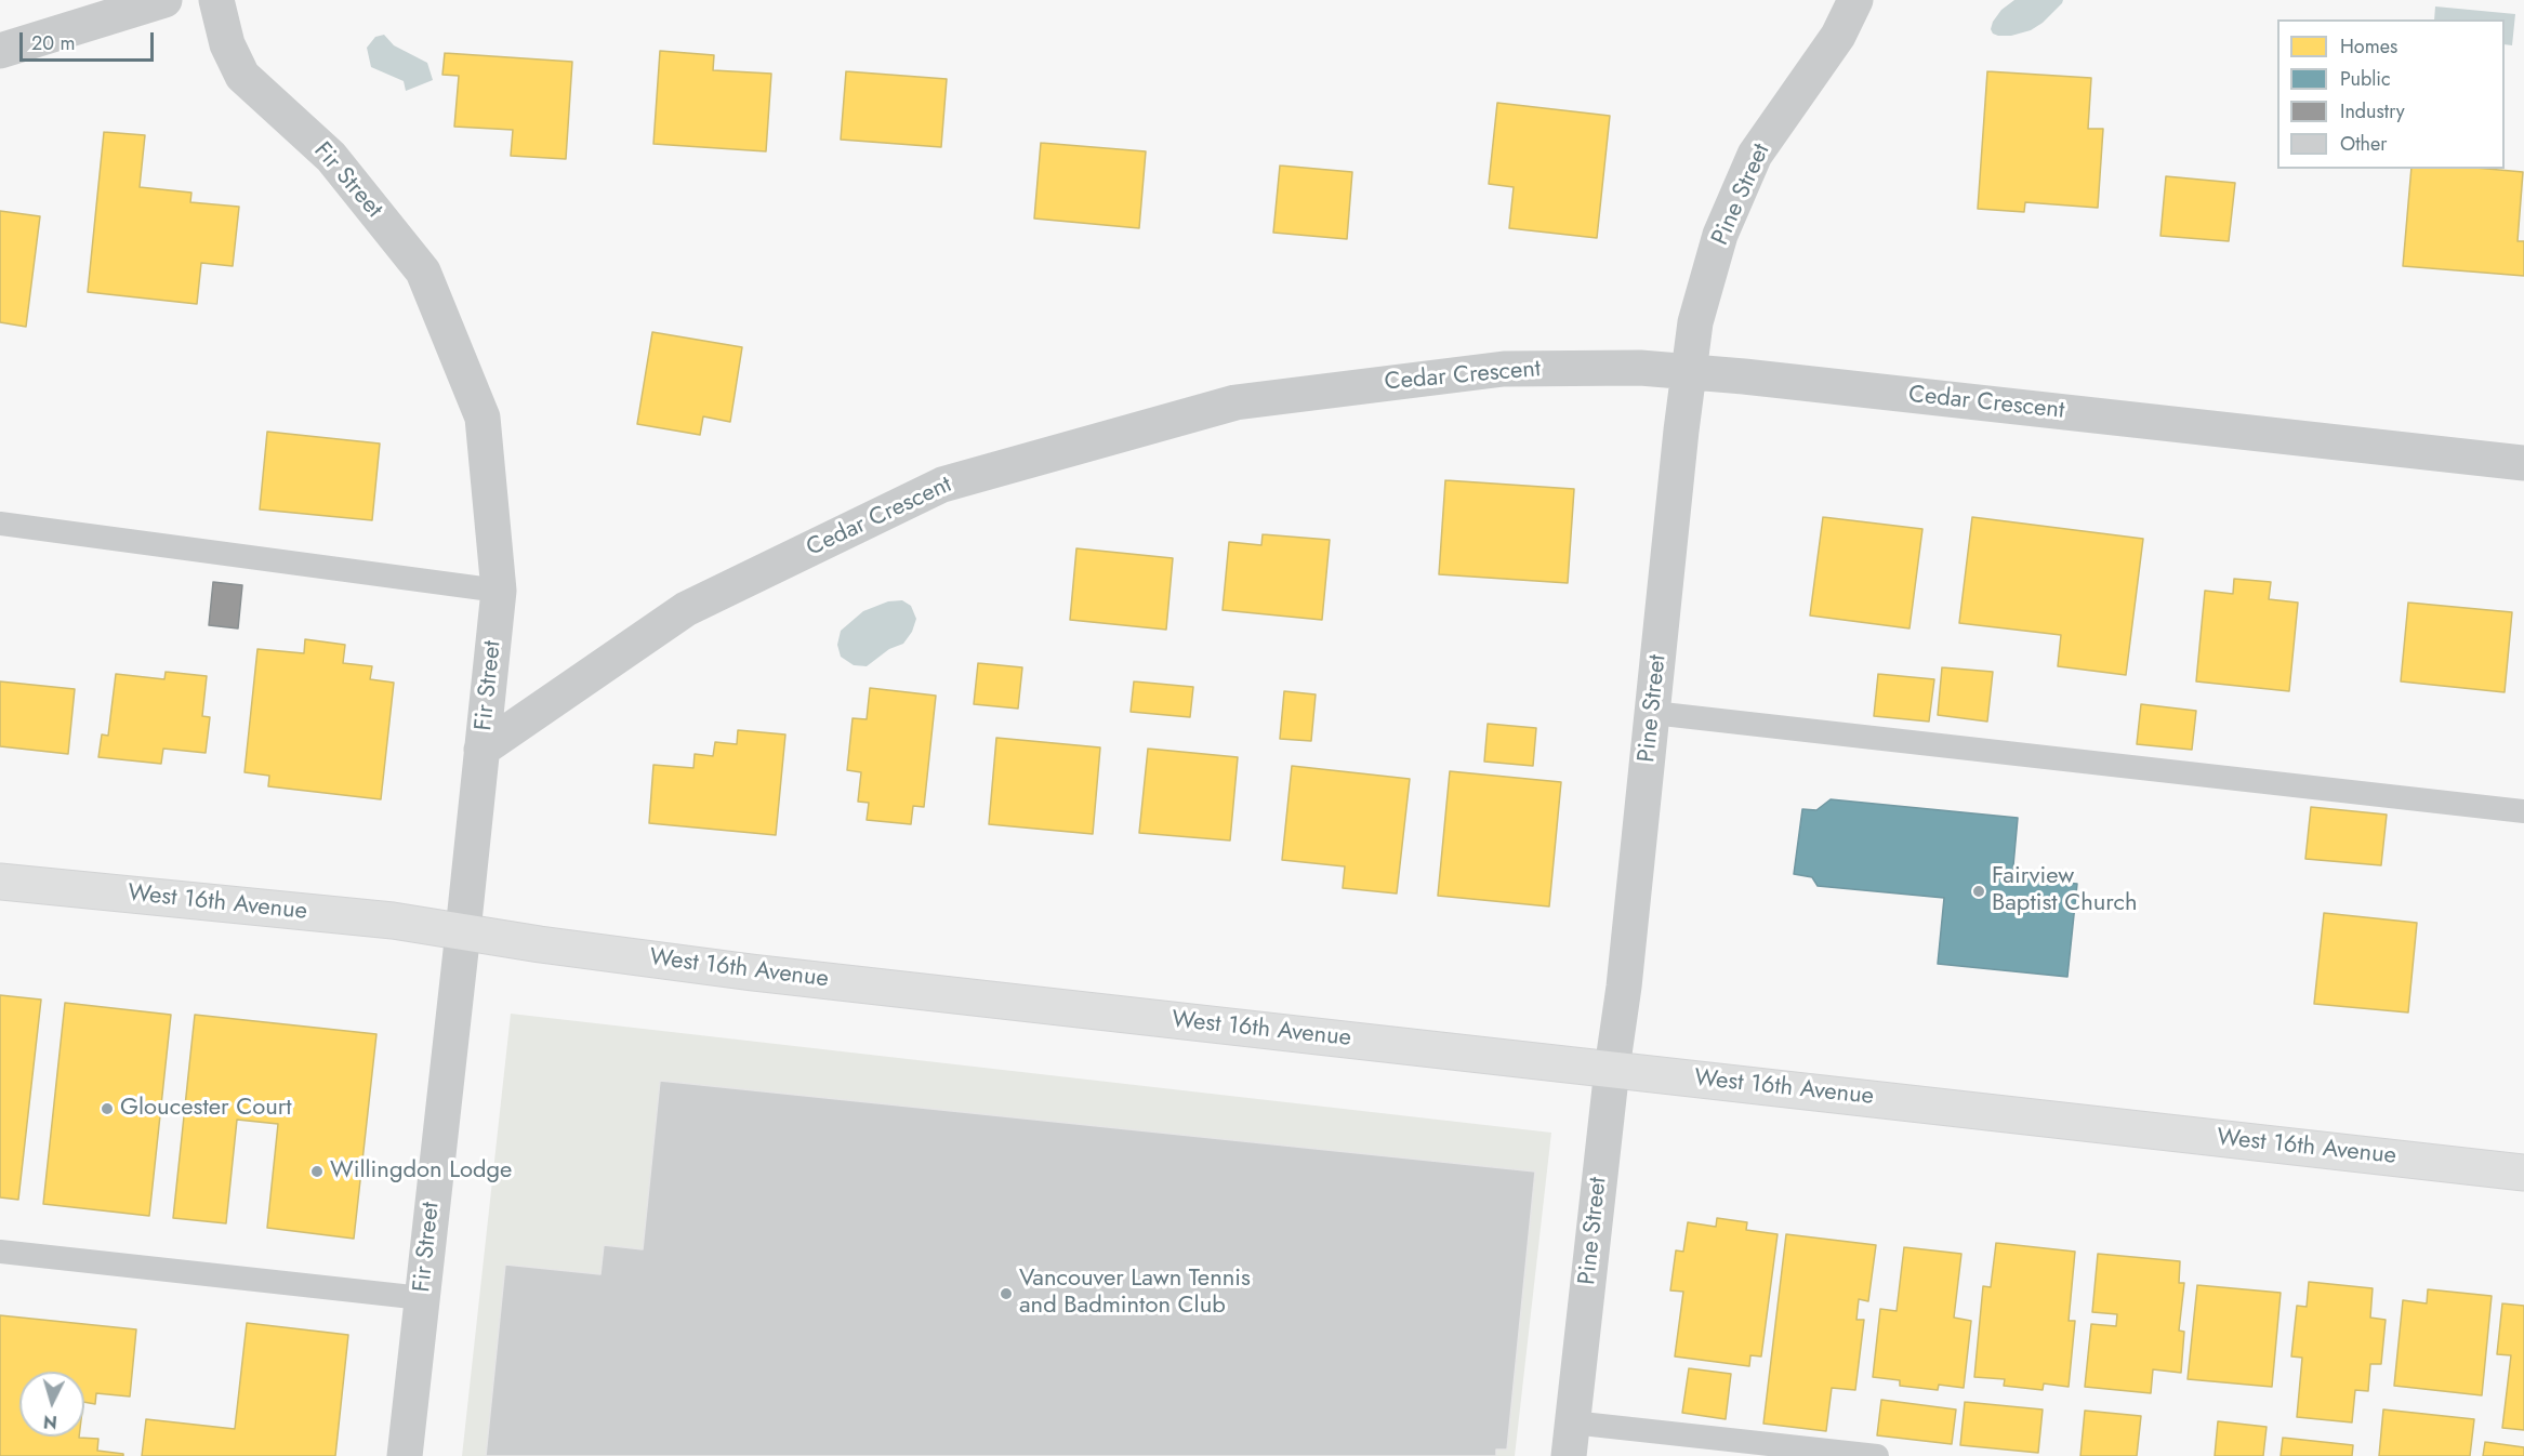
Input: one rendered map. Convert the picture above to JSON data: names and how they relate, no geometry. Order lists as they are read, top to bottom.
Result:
{
  "streets": {
    "main road": ["West 16th Avenue"],
    "street": ["Fir Street", "Pine Street", "Cedar Crescent"]
  },
  "crossings": [
    ["Fir Street", "Cedar Crescent"],
    ["Fir Street", "West 16th Avenue"],
    ["Pine Street", "Cedar Crescent"],
    ["Pine Street", "West 16th Avenue"]
  ],
  "places": [
    "Fairview Baptist Church",
    "Gloucester Court",
    "Willingdon Lodge",
    "Vancouver Lawn Tennis and Badminton Club"
  ],
  "legend": [
    "Homes",
    "Public",
    "Industry",
    "Other"
  ],
  "scale_bar": "20 m",
  "north": "bottom"
}
